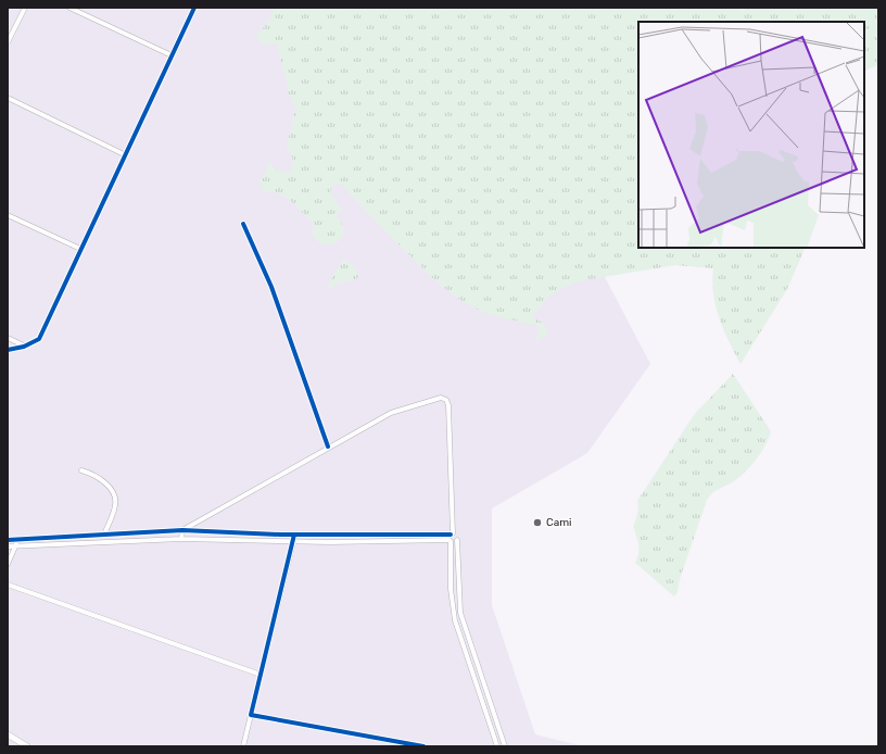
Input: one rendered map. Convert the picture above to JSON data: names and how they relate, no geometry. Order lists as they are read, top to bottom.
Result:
{
  "places": ["Cami"]
}
